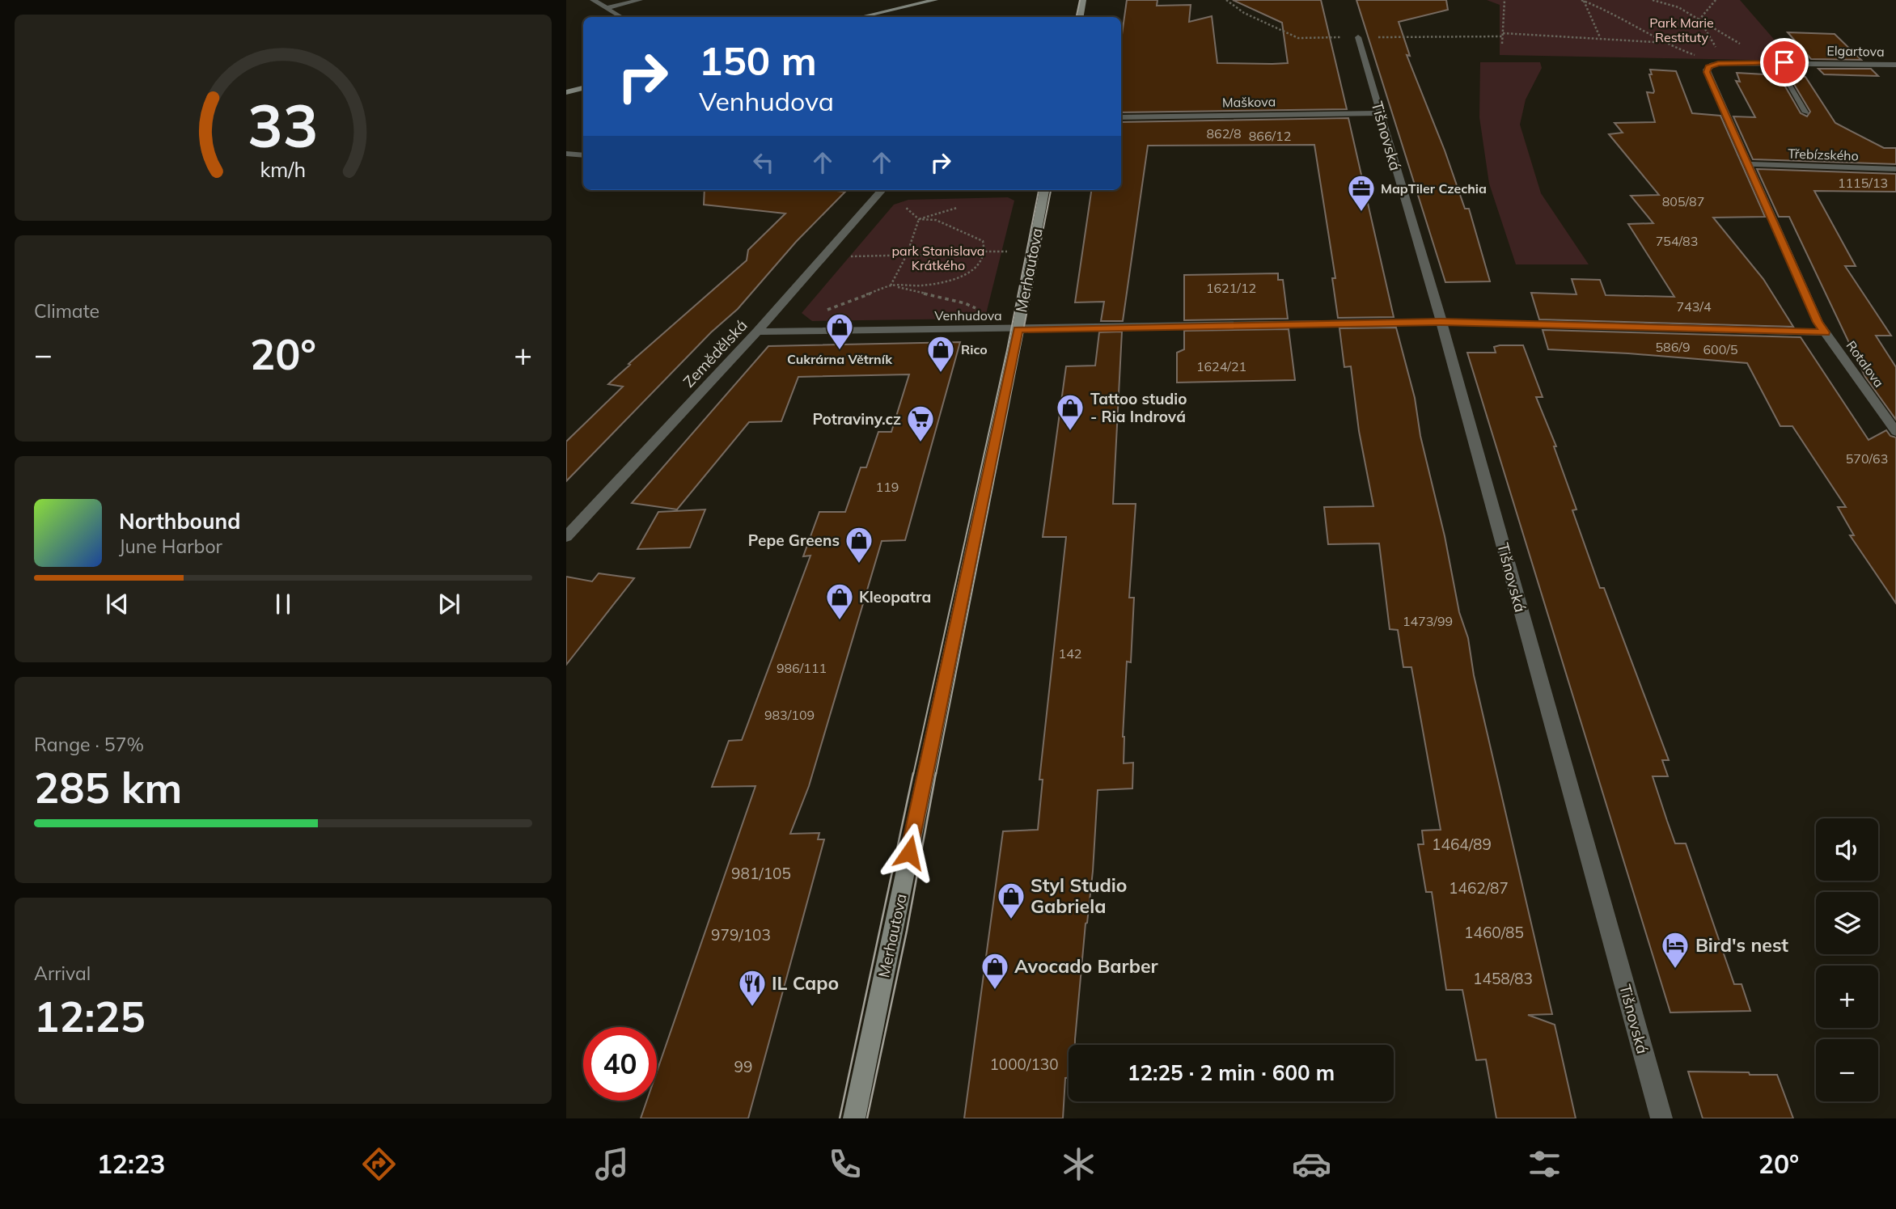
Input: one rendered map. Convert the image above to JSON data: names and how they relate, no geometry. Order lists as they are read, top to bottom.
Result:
{
  "streets": {
    "street": [
      "Elgartova",
      "Maškova",
      "Tišnovská",
      "Třebízského",
      "Merhautova",
      "Venhudova",
      "Zemědělská",
      "Rotalova"
    ]
  },
  "crossings": [
    ["Elgartova", "Rotalova"],
    ["Maškova", "Tišnovská"],
    ["Tišnovská", "Venhudova"],
    ["Třebízského", "Rotalova"],
    ["Merhautova", "Venhudova"],
    ["Venhudova", "Zemědělská"],
    ["Venhudova", "Rotalova"]
  ],
  "parks": ["Park Marie Restituty", "park Stanislava Krátkého"],
  "places": {
    "office": ["MapTiler Czechia"],
    "shop": [
      "Cukrárna Větrník",
      "Rico",
      "Tattoo studio - Ria Indrová",
      "Pepe Greens",
      "Kleopatra",
      "Styl Studio Gabriela",
      "Avocado Barber"
    ],
    "supermarket": ["Potraviny.cz"],
    "hotel": ["Bird's nest"],
    "restaurant": ["IL Capo"]
  },
  "house_numbers": [
    "862/8",
    "866/12",
    "1115/13",
    "805/87",
    "754/83",
    "1621/12",
    "743/4",
    "586/9",
    "600/5",
    "1624/21",
    "570/63",
    "119",
    "1473/99",
    "142",
    "986/111",
    "983/109",
    "1464/89",
    "981/105",
    "1462/87",
    "1460/85",
    "979/103",
    "1458/83",
    "1000/130",
    "99"
  ],
  "page": {
    "turn": ["150 m", "Venhudova"],
    "tile": [
      "Climate",
      ["Range · 57%", "285 km"],
      ["Arrival", "12:25"]
    ],
    "heat": ["−", "20°", "+"],
    "song": ["Northbound", "June Harbor"],
    "map_buttons": ["+", "−"],
    "limit": "40",
    "trip": "12:25 · 2 min · 600 m",
    "tabs": ["12:23", "20°"],
    "gauge": ["33", "km/h"]
  }
}
